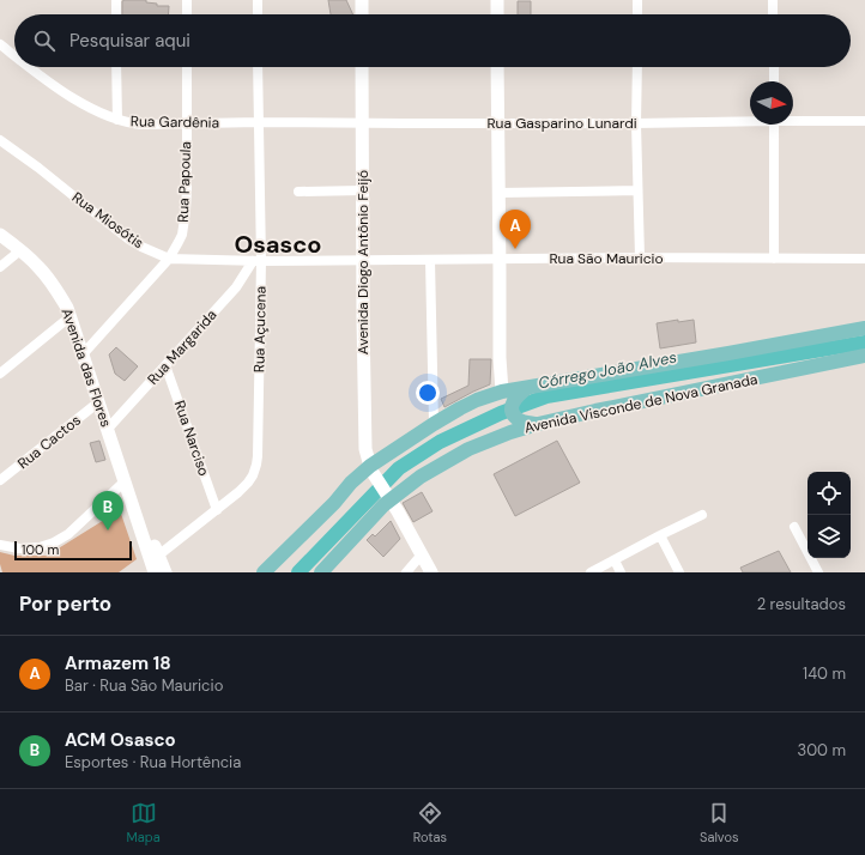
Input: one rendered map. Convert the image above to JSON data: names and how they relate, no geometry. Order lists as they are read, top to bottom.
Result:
{
  "streets": {
    "main road": ["Avenida Diogo Antônio Feijó", "Avenida das Flores", "Avenida Visconde de Nova Granada"],
    "street": [
      "Rua Gardênia",
      "Rua Gasparino Lunardi",
      "Rua Papoula",
      "Rua Miosótis",
      "Rua São Mauricio",
      "Rua Açucena",
      "Rua Margarida",
      "Rua Narciso",
      "Rua Cactos"
    ]
  },
  "crossings": [
    ["Rua Gardênia", "Rua Gasparino Lunardi"],
    ["Rua Gardênia", "Rua Papoula"],
    ["Rua Gardênia", "Rua Açucena"],
    ["Rua Gasparino Lunardi", "Avenida Diogo Antônio Feijó"],
    ["Rua Gasparino Lunardi", "Rua Açucena"],
    ["Rua Papoula", "Rua Miosótis"],
    ["Rua Papoula", "Avenida das Flores"],
    ["Rua Miosótis", "Rua São Mauricio"],
    ["Rua Miosótis", "Rua Açucena"],
    ["Rua Miosótis", "Rua Margarida"],
    ["Rua São Mauricio", "Avenida Diogo Antônio Feijó"],
    ["Rua São Mauricio", "Rua Açucena"],
    ["Rua São Mauricio", "Rua Margarida"],
    ["Avenida Diogo Antônio Feijó", "Avenida Visconde de Nova Granada"],
    ["Rua Açucena", "Rua Margarida"],
    ["Rua Açucena", "Avenida das Flores"],
    ["Rua Açucena", "Rua Narciso"],
    ["Rua Margarida", "Avenida das Flores"],
    ["Rua Margarida", "Rua Narciso"],
    ["Avenida das Flores", "Rua Cactos"]
  ],
  "districts": ["Osasco"],
  "water": ["Córrego João Alves"],
  "scale_bar": "100 m",
  "north": "right",
  "page": {
    "search": "Pesquisar aqui",
    "pins": ["A", "B"],
    "scale": "100 m",
    "heading": ["Por perto", "2 resultados"],
    "list": [
      {
        "mark": "A",
        "name": "Armazem 18",
        "note": "Bar · Rua São Mauricio",
        "value": "140 m"
      },
      {
        "mark": "B",
        "name": "ACM Osasco",
        "note": "Esportes · Rua Hortência",
        "value": "300 m"
      }
    ],
    "nav": ["Mapa", "Rotas", "Salvos"]
  }
}
